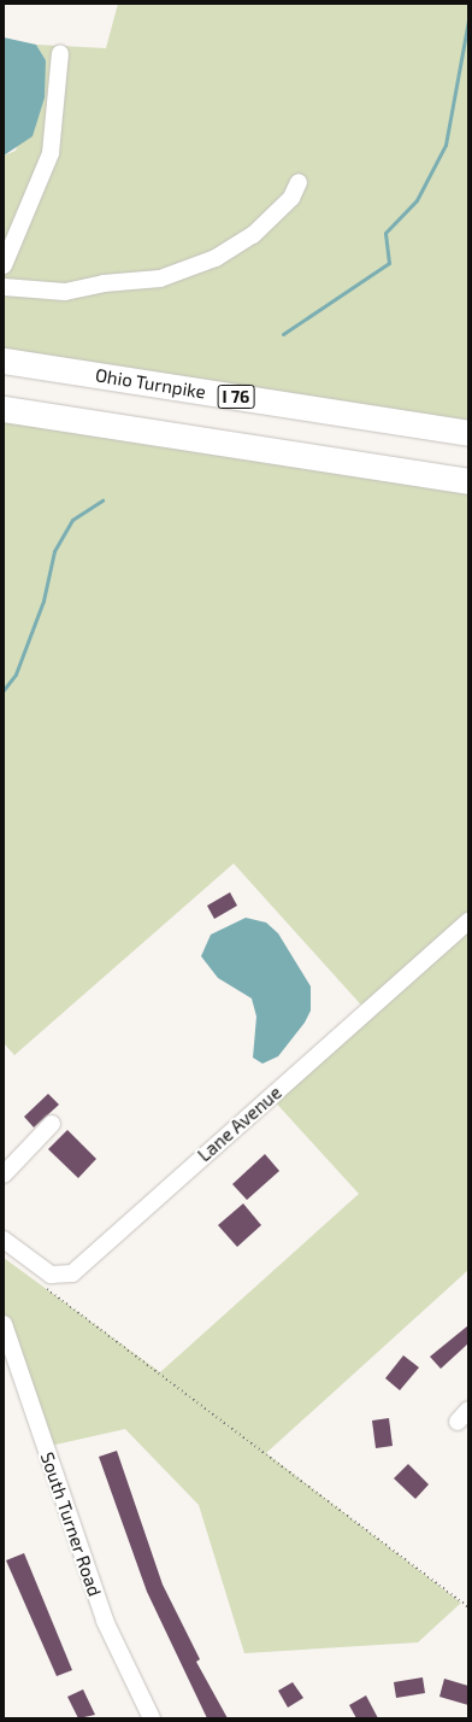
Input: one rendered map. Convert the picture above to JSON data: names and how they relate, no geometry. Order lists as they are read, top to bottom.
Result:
{
  "streets": {
    "highway": ["Ohio Turnpike", "I 76"],
    "street": ["Lane Avenue", "South Turner Road"]
  }
}
